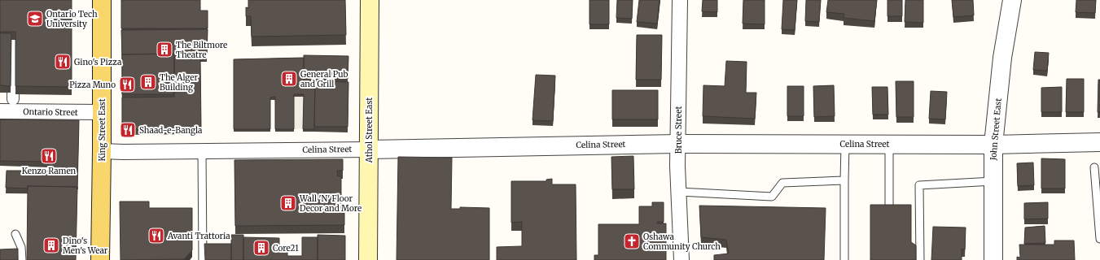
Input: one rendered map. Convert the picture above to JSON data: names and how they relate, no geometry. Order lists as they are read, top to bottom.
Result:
{
  "streets": {
    "main road": ["King Street East", "Athol Street East"],
    "street": [
      "Ontario Street",
      "John Street East",
      "Bruce Street",
      "Celina Street"
    ]
  },
  "crossings": [
    ["Ontario Street", "King Street East"],
    ["John Street East", "Celina Street"],
    ["King Street East", "Celina Street"],
    ["Athol Street East", "Celina Street"],
    ["Bruce Street", "Celina Street"]
  ],
  "places": {
    "school or university": ["Ontario Tech University"],
    "building": [
      "The Biltmore Theatre",
      "General Pub and Grill",
      "The Alger Building",
      "Wall 'N' Floor Decor and More",
      "Dino's Men's Wear",
      "Core21"
    ],
    "restaurant": [
      "Gino's Pizza",
      "Pizza Muno",
      "Shaad-e-Bangla",
      "Kenzo Ramen",
      "Avanti Trattoria"
    ],
    "church": ["Oshawa Community Church"]
  }
}
